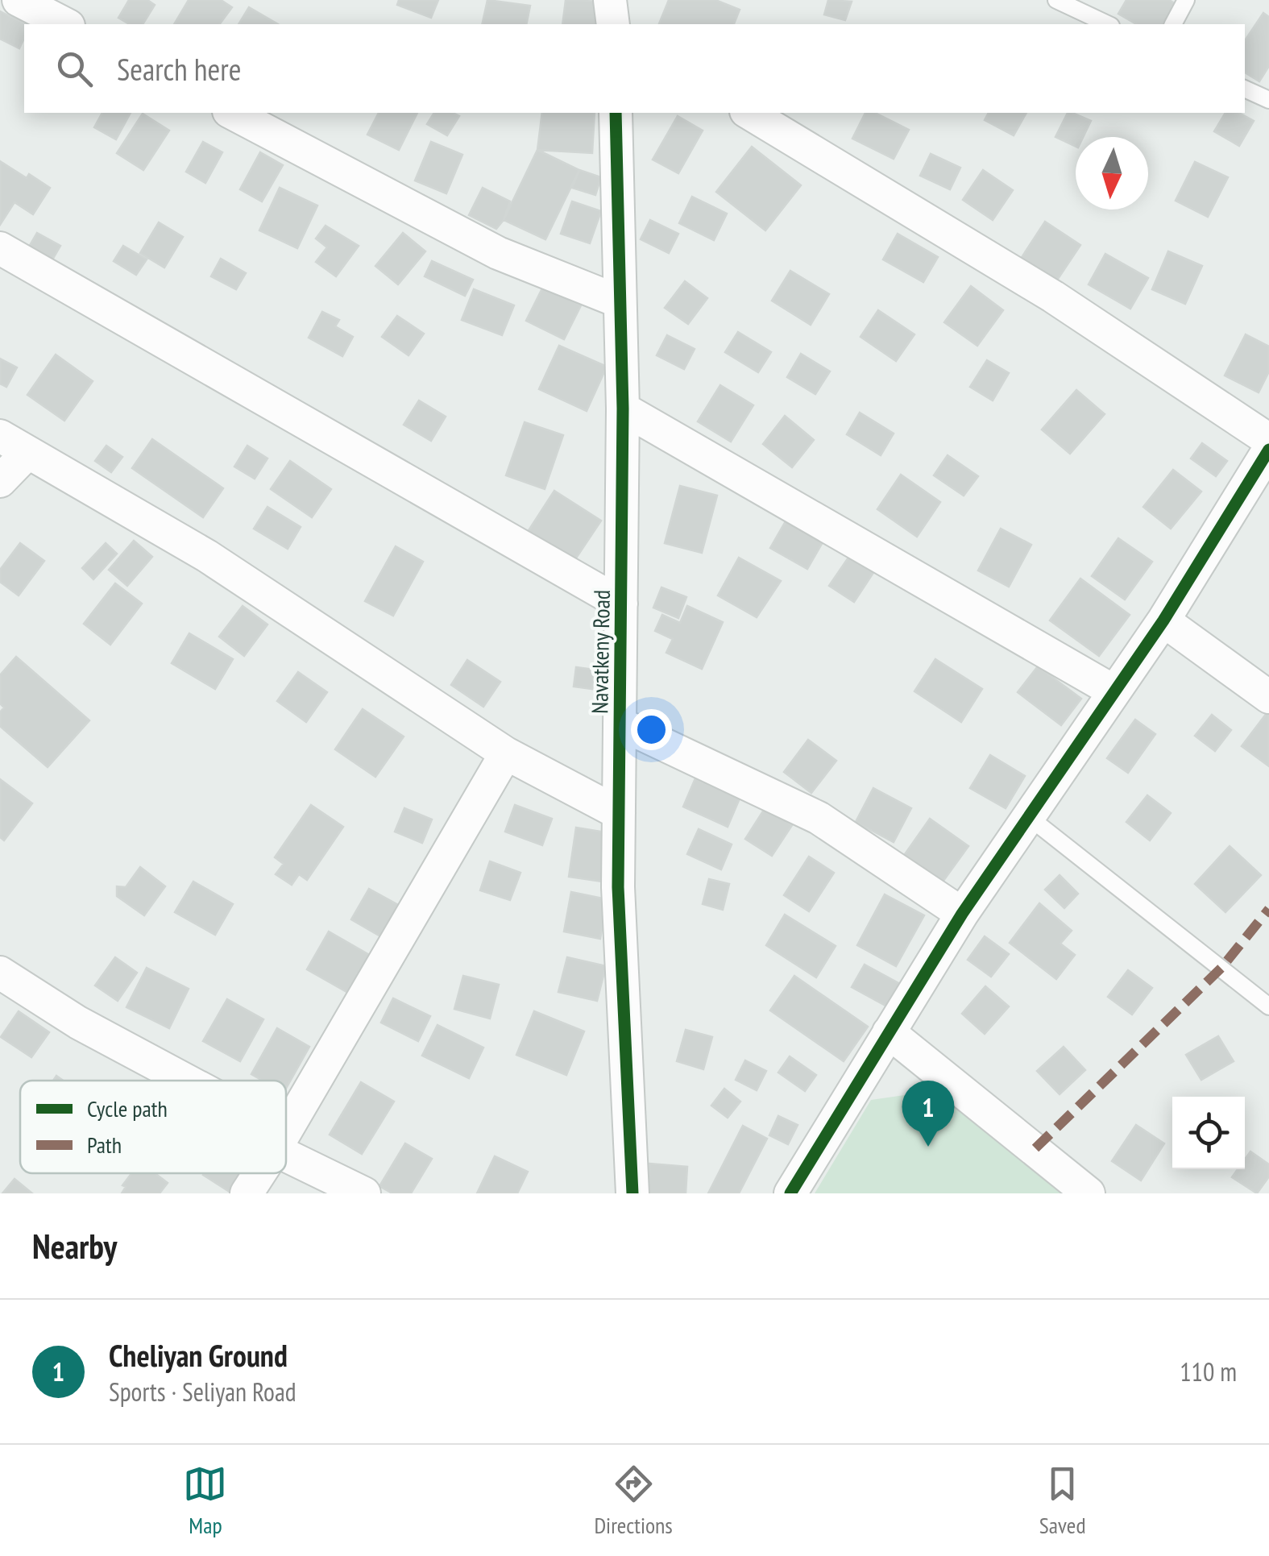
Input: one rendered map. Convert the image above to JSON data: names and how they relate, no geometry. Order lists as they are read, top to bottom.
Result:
{
  "streets": {
    "street": ["Navatkeny Road"]
  },
  "legend": ["Cycle path", "Path"],
  "north": "bottom",
  "page": {
    "search": "Search here",
    "pins": "1",
    "heading": "Nearby",
    "list": [
      {
        "mark": "1",
        "name": "Cheliyan Ground",
        "note": "Sports · Seliyan Road",
        "value": "110 m"
      }
    ],
    "nav": ["Map", "Directions", "Saved"]
  }
}
